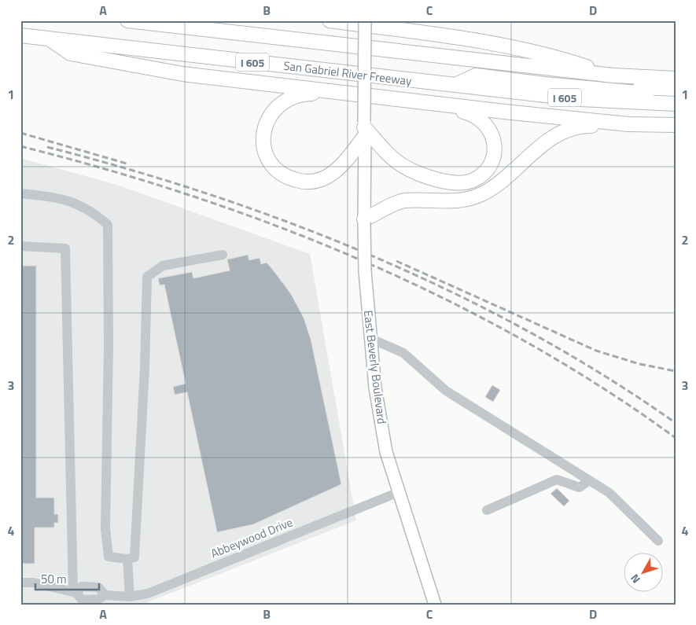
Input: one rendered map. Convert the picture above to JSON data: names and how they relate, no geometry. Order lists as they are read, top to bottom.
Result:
{
  "streets": {
    "highway": ["I 605", "San Gabriel River Freeway"],
    "main road": ["East Beverly Boulevard"],
    "street": ["Abbeywood Drive"]
  },
  "crossings": [
    ["East Beverly Boulevard", "Abbeywood Drive"]
  ],
  "scale_bar": "50 m",
  "north": "bottom left",
  "grid": {
    "columns": [
      "A",
      "B",
      "C",
      "D"
    ],
    "rows": [
      "1",
      "2",
      "3",
      "4"
    ]
  }
}
